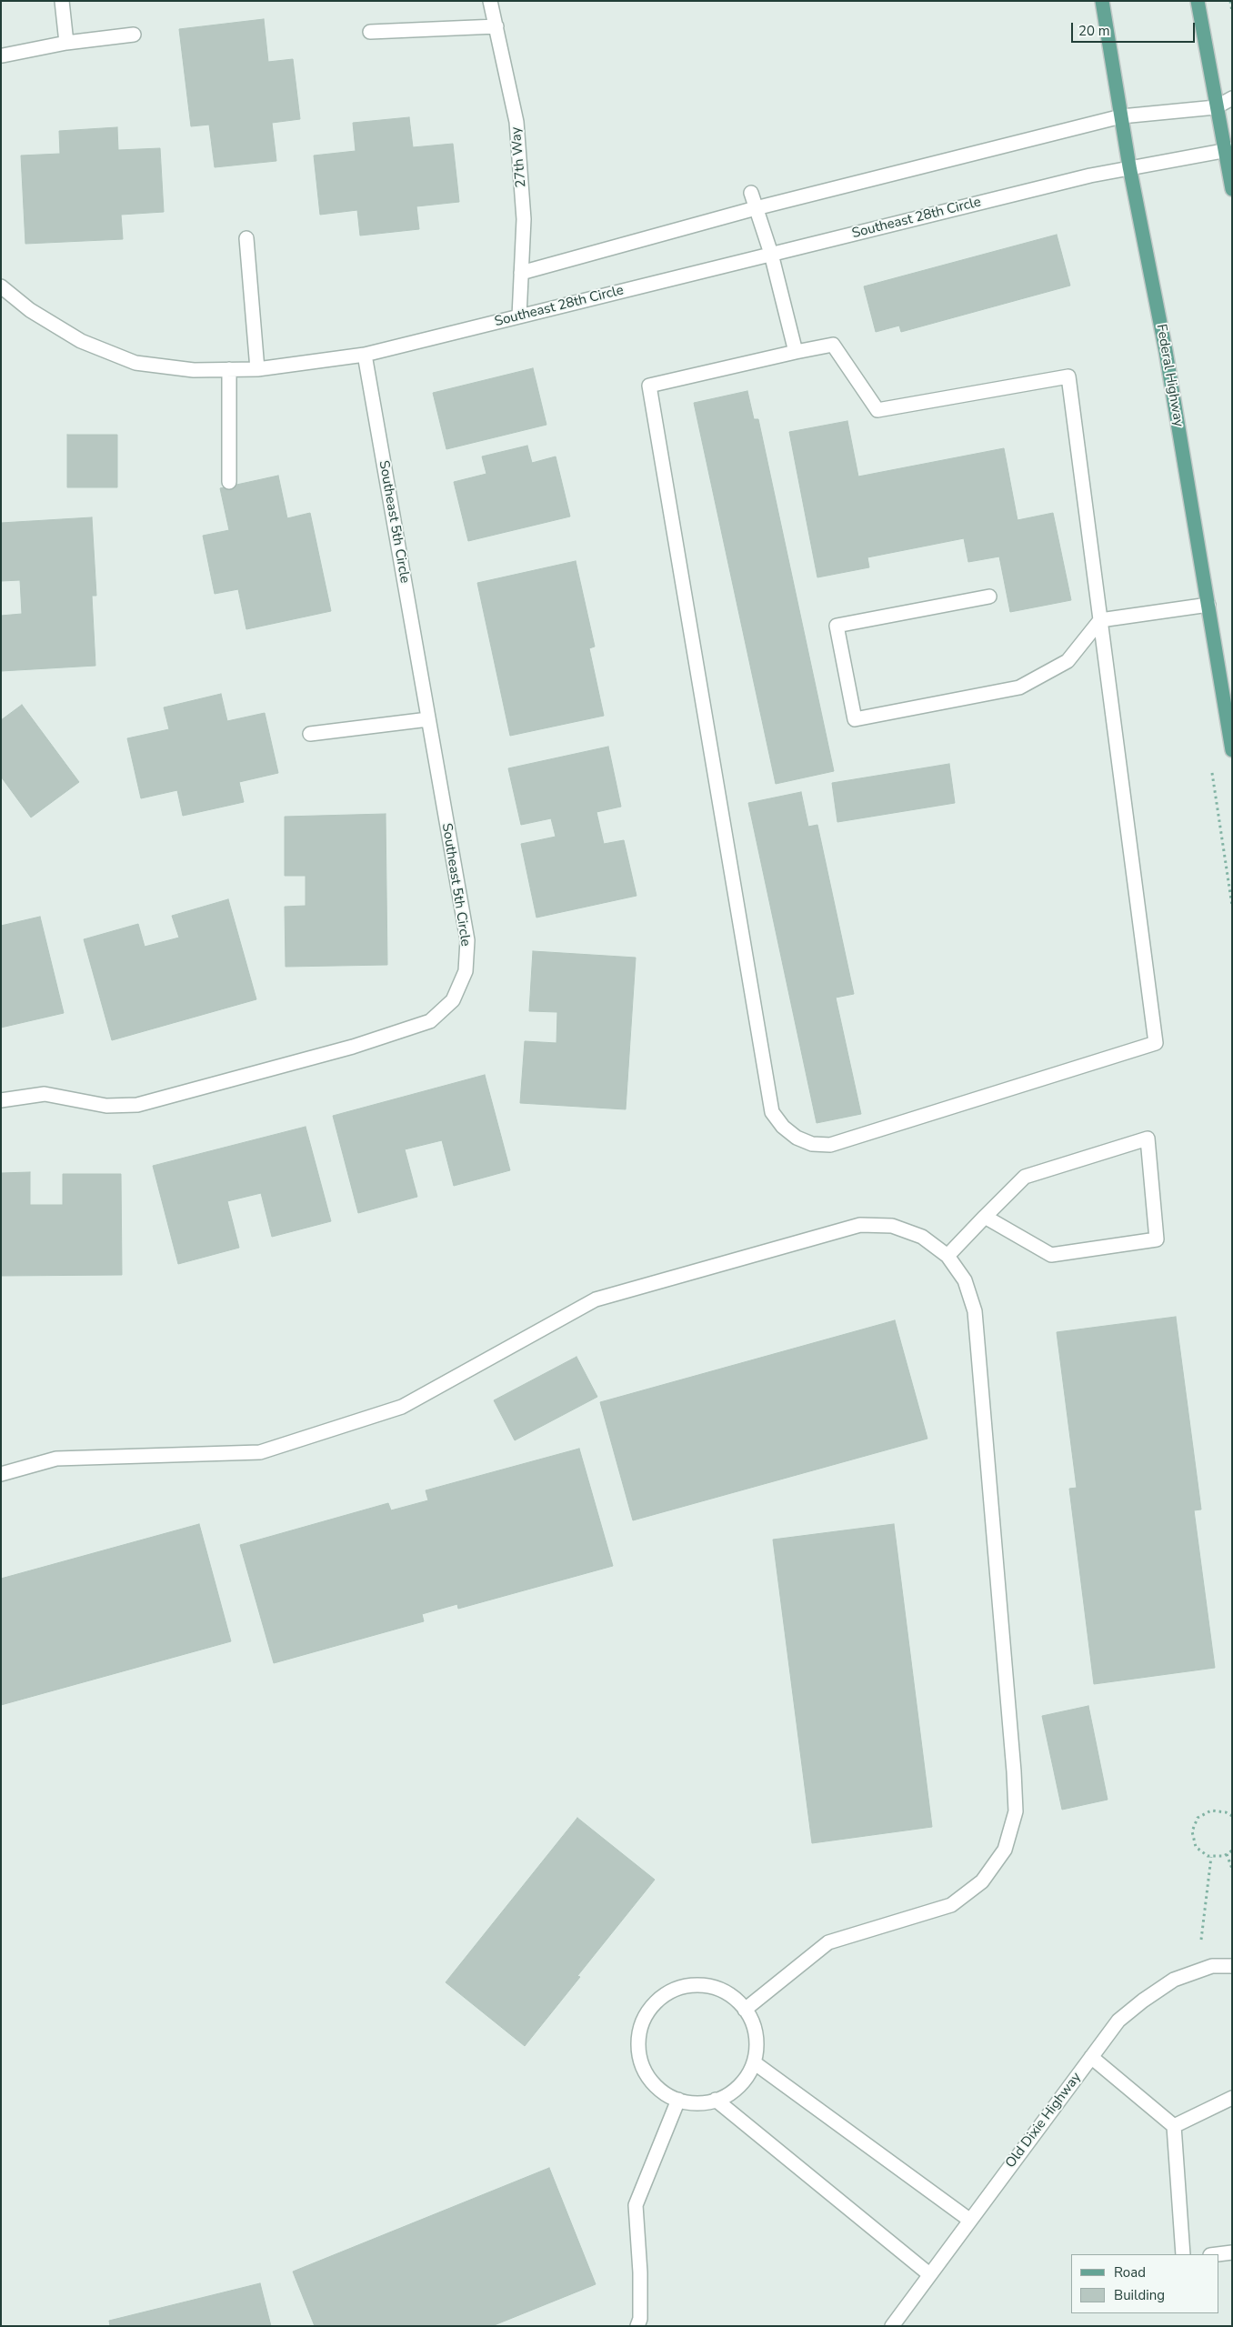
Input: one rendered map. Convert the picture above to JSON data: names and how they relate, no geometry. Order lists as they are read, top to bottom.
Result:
{
  "streets": {
    "main road": ["Federal Highway"],
    "street": [
      "27th Way",
      "Southeast 28th Circle",
      "Southeast 5th Circle",
      "Old Dixie Highway"
    ]
  },
  "crossings": [
    ["27th Way", "Southeast 28th Circle"],
    ["Southeast 28th Circle", "Federal Highway"],
    ["Southeast 28th Circle", "Southeast 5th Circle"]
  ],
  "legend": ["Road", "Building"],
  "scale_bar": "20 m"
}
